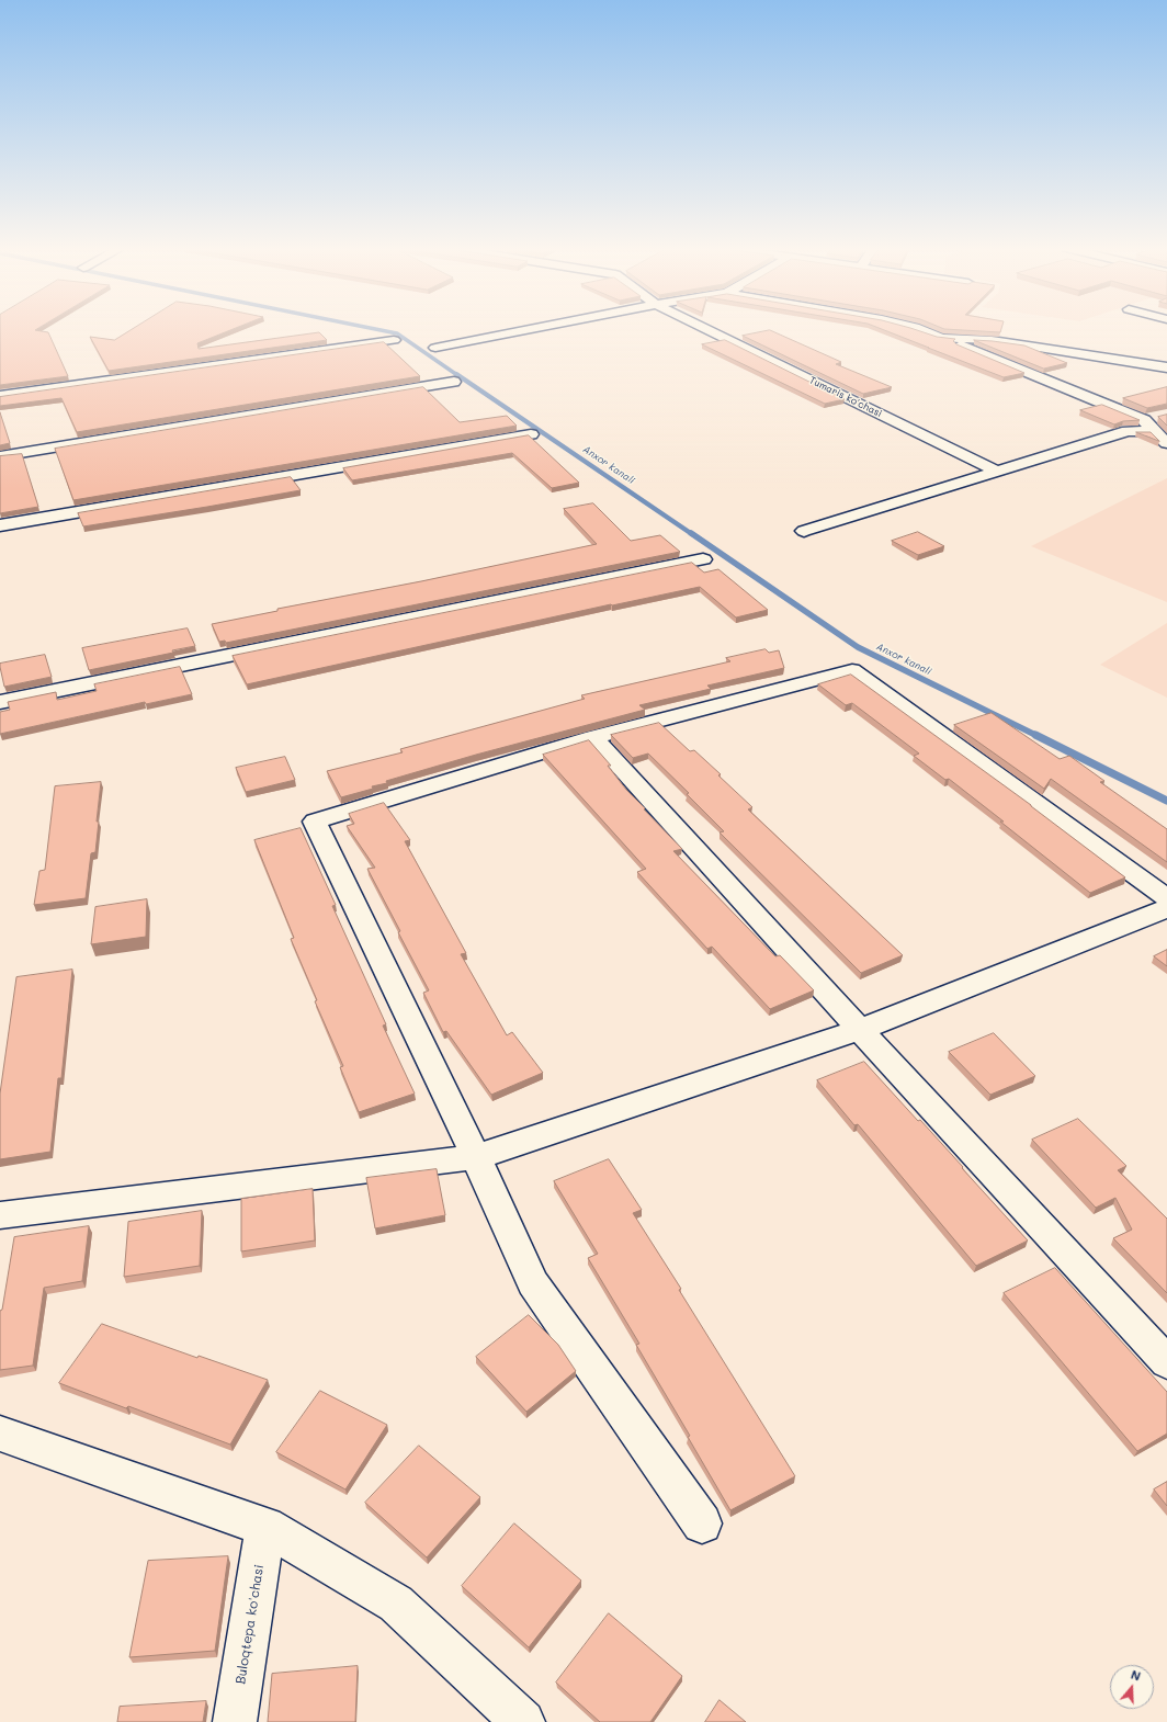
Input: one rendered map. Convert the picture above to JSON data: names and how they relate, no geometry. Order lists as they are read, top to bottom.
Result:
{
  "streets": {
    "street": ["Tumaris ko'chasi", "Buloqtepa ko'chasi"]
  },
  "water": ["Anxor kanali"],
  "north": "top"
}
